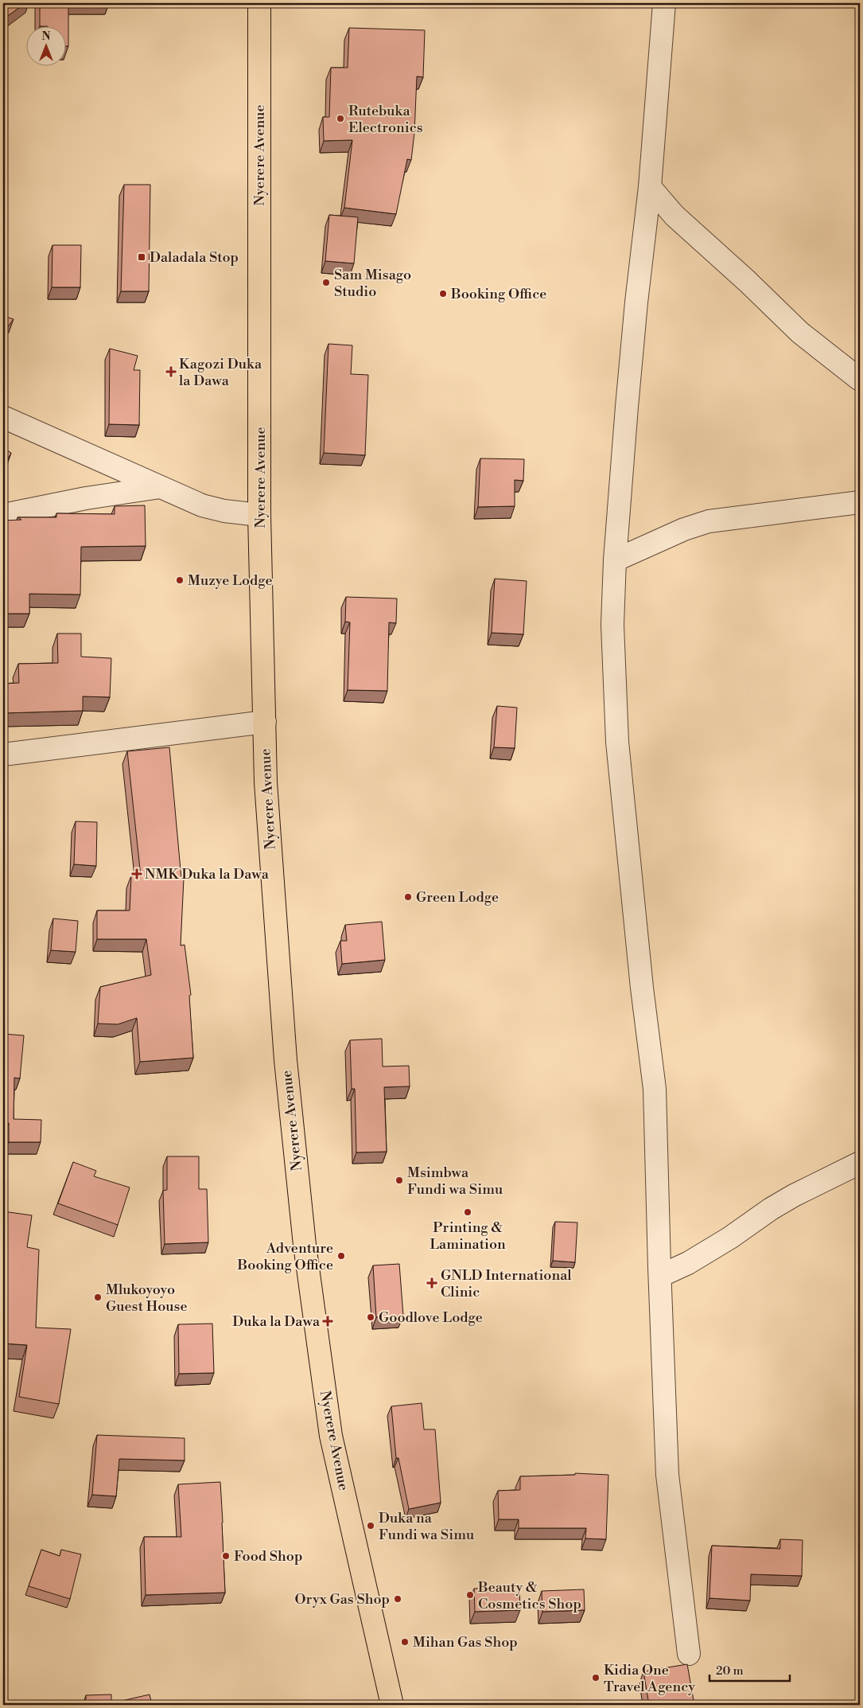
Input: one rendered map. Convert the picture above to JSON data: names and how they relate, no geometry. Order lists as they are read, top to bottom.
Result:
{
  "streets": {
    "main road": ["Nyerere Avenue"]
  },
  "places": {
    "other": [
      "Rutebuka Electronics",
      "Sam Misago Studio",
      "Booking Office",
      "Muzye Lodge",
      "Green Lodge",
      "Msimbwa Fundi wa Simu",
      "Printing & Lamination",
      "Adventure Booking Office",
      "Mlukoyoyo Guest House",
      "Goodlove Lodge",
      "Duka na Fundi wa Simu",
      "Food Shop",
      "Beauty & Cosmetics Shop",
      "Oryx Gas Shop",
      "Mihan Gas Shop",
      "Kidia One Travel Agency"
    ],
    "transit": ["Daladala Stop"],
    "health": [
      "Kagozi Duka la Dawa",
      "NMK Duka la Dawa",
      "GNLD International Clinic",
      "Duka la Dawa"
    ]
  },
  "scale_bar": "20 m",
  "north": "top"
}
